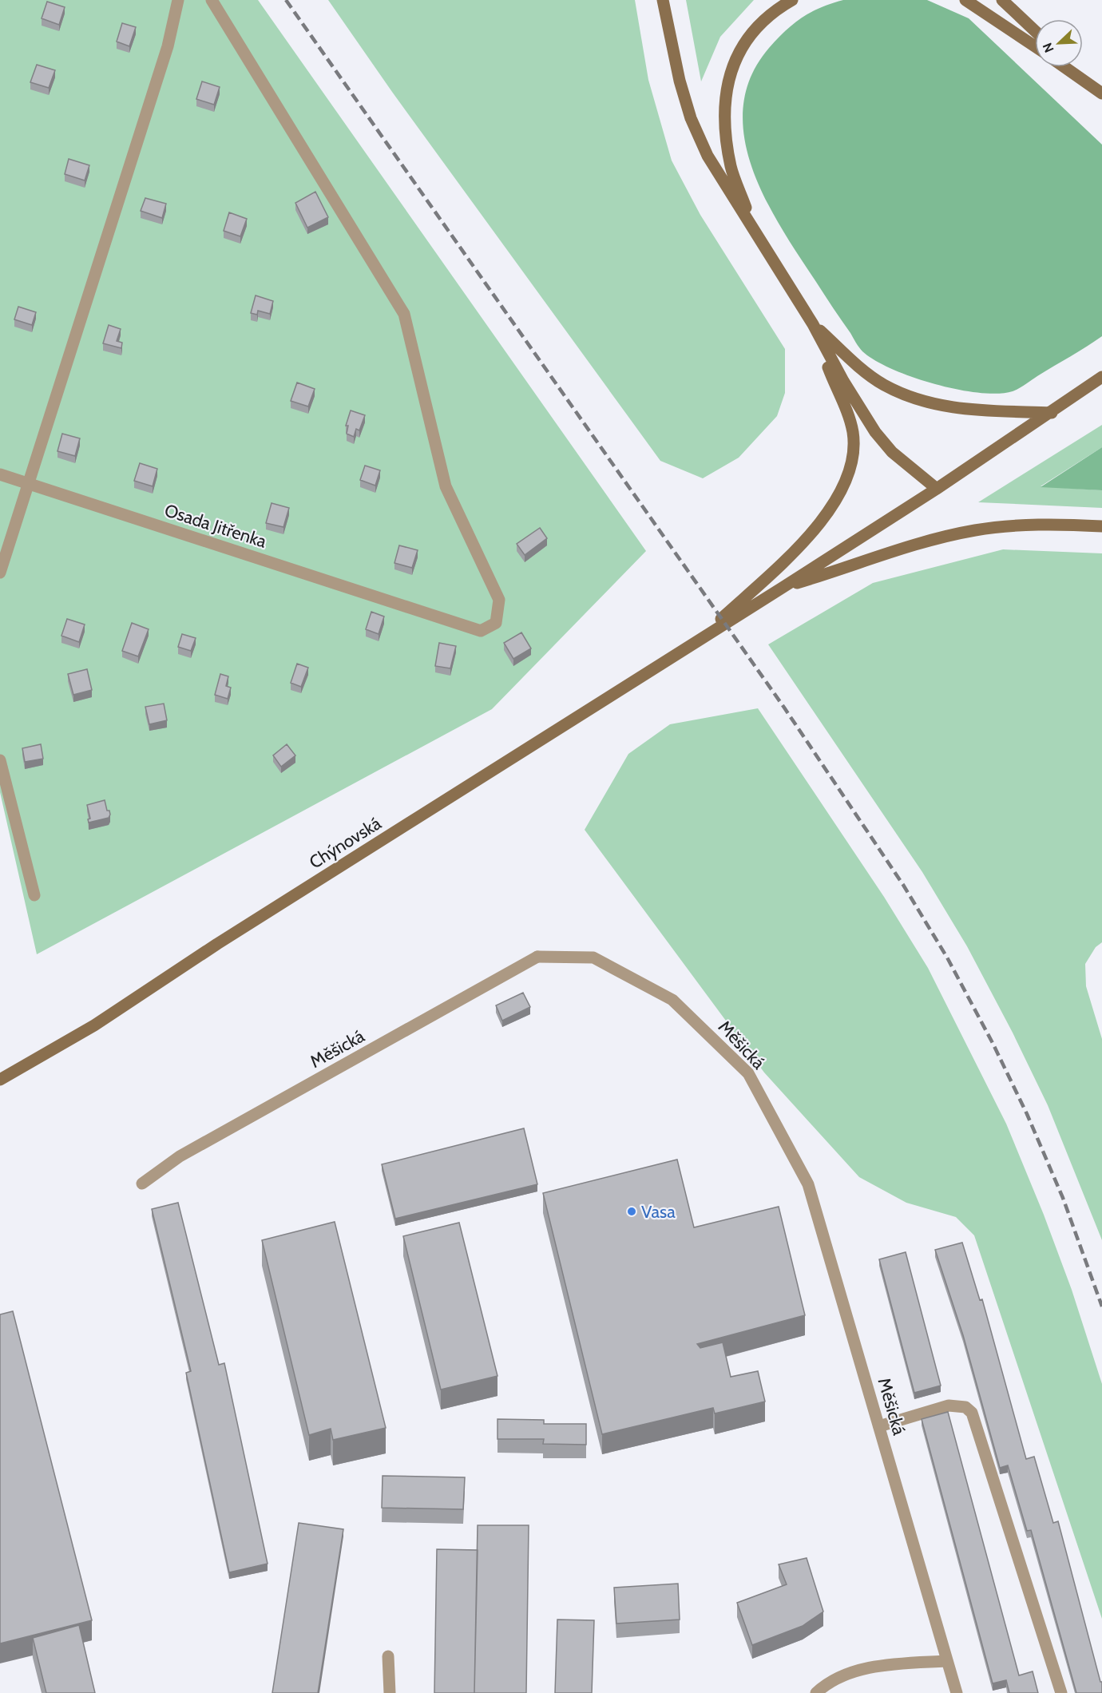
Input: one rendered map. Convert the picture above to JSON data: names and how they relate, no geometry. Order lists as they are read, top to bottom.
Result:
{
  "streets": {
    "main road": ["Chýnovská"],
    "street": ["Osada Jitřenka", "Měšická"]
  },
  "places": ["Vasa"],
  "north": "bottom left"
}
